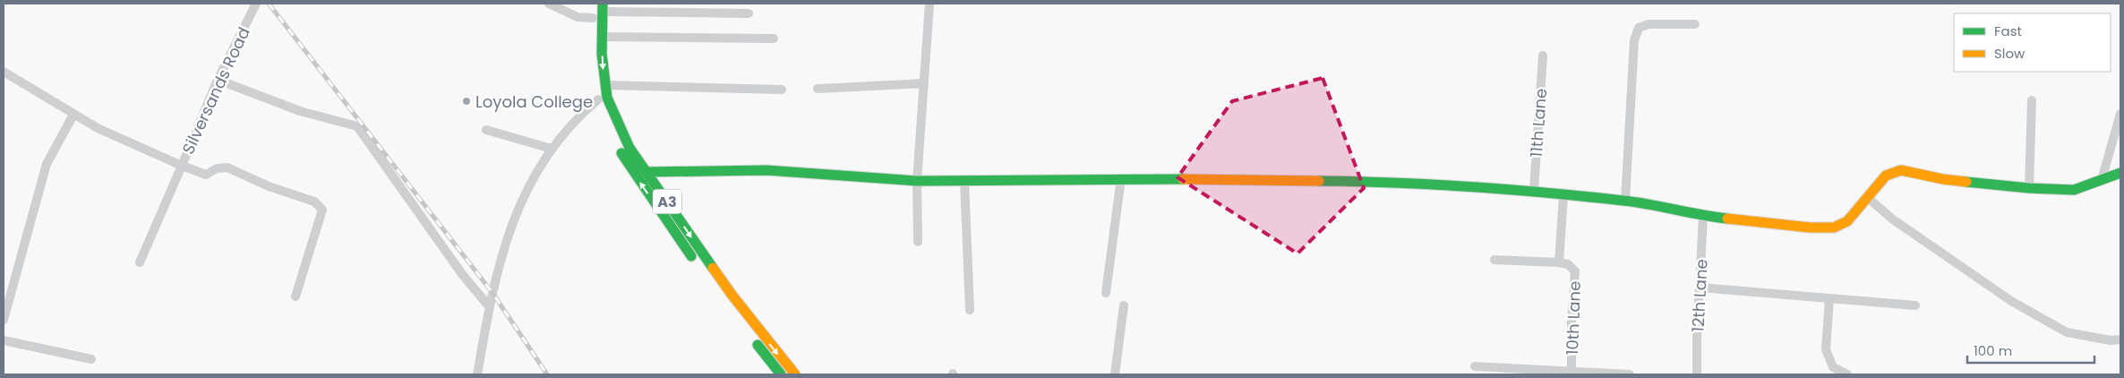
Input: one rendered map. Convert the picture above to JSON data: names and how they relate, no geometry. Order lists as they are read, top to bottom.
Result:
{
  "streets": {
    "main road": ["A3"],
    "street": [
      "Silversands Road",
      "11th Lane",
      "12th Lane",
      "10th Lane"
    ]
  },
  "places": ["Loyola College"],
  "legend": ["Fast", "Slow"],
  "scale_bar": "100 m"
}
